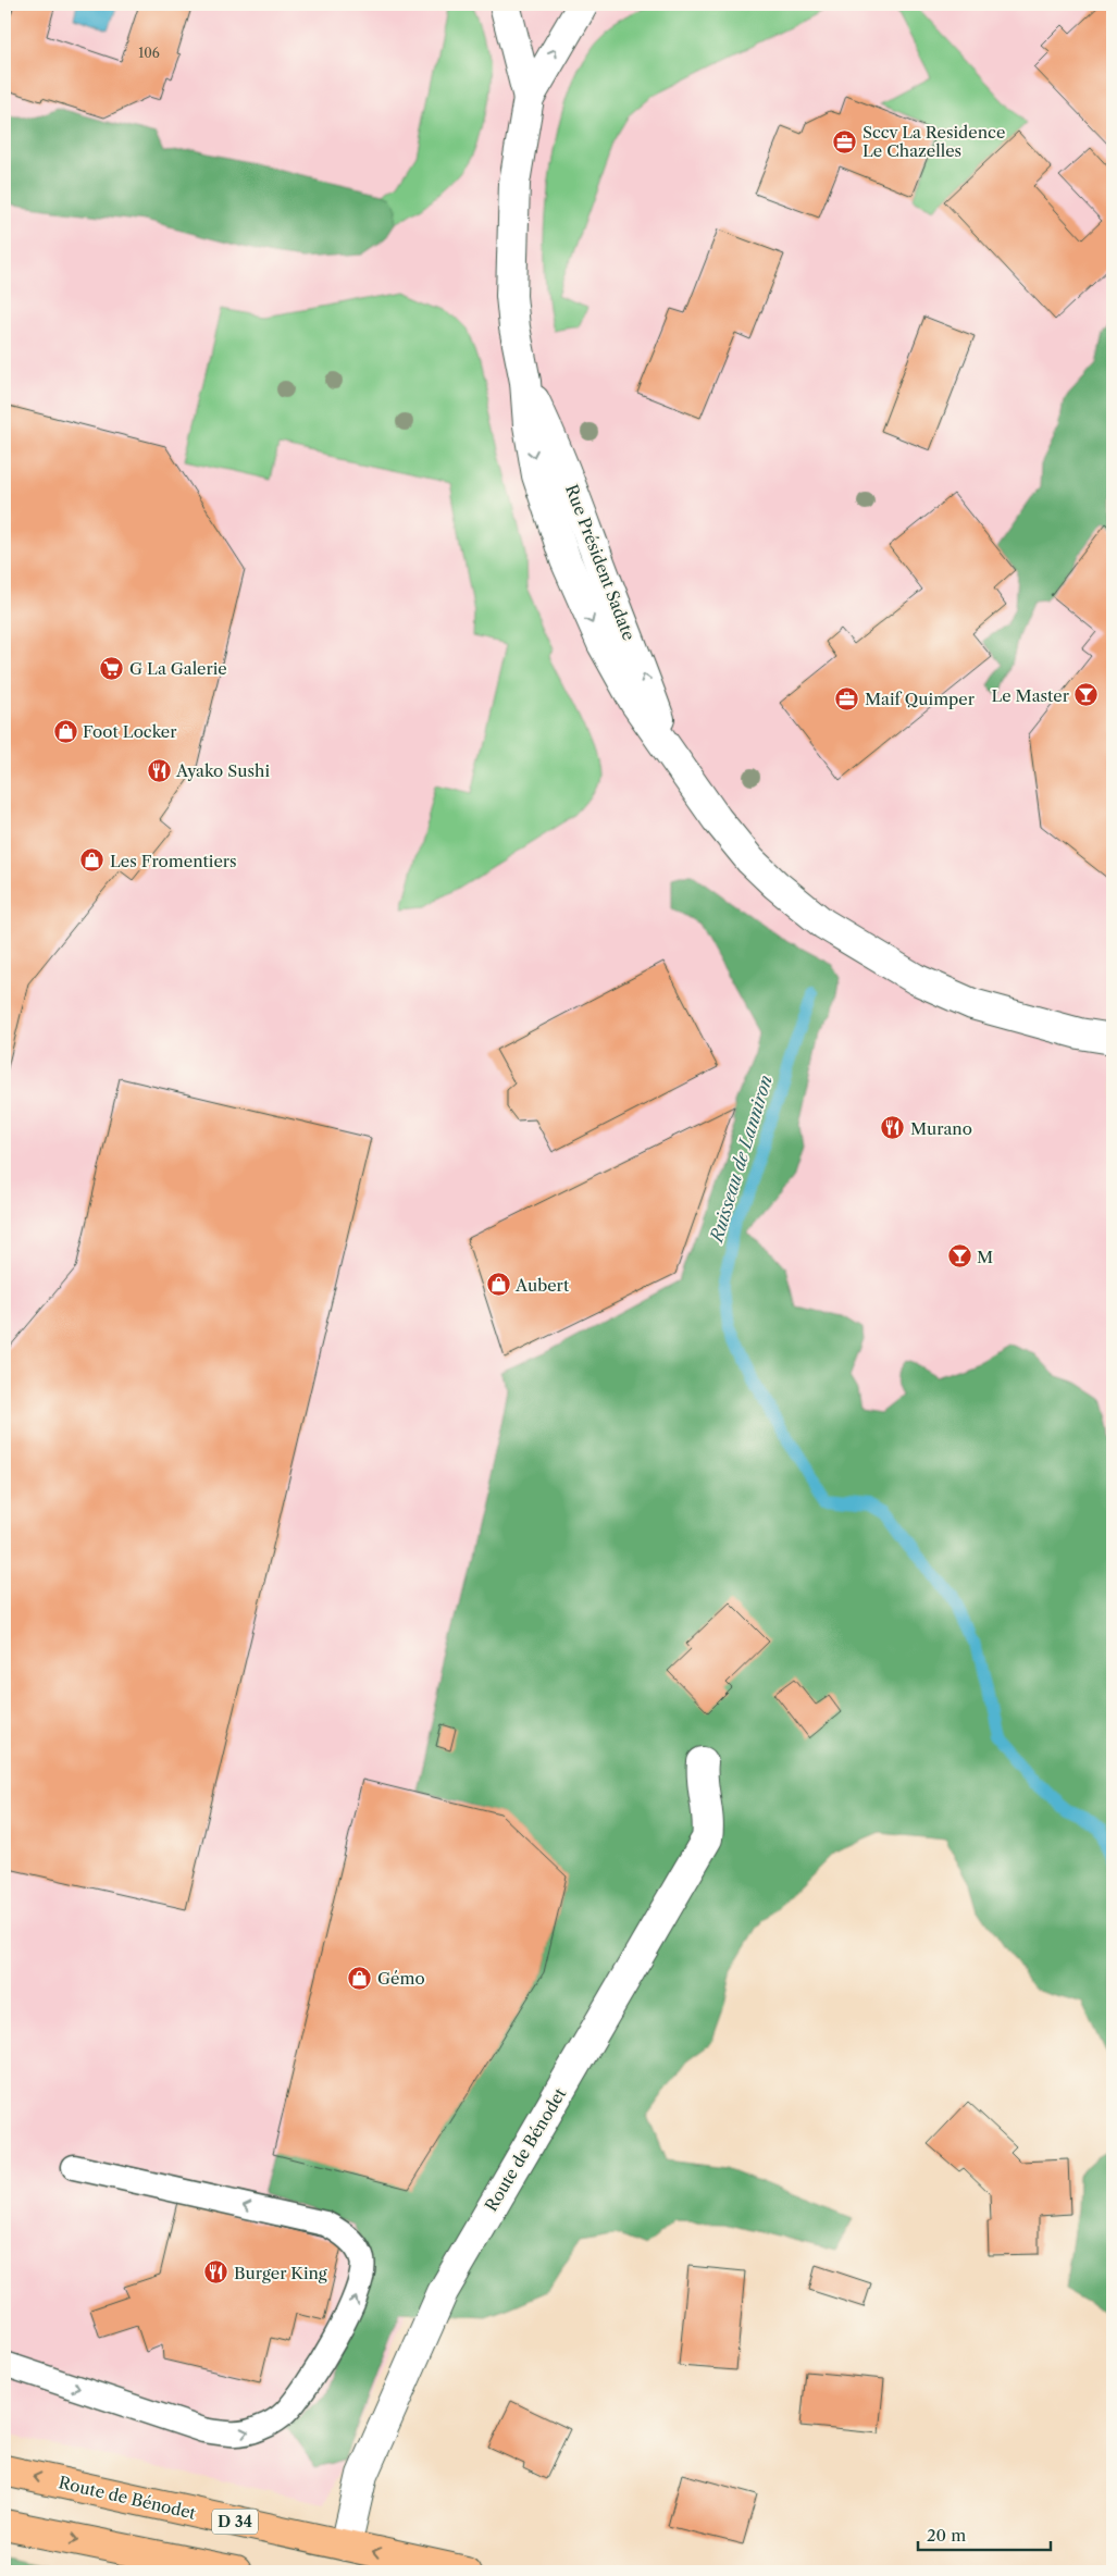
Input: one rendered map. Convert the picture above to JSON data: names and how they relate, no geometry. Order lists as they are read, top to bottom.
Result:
{
  "streets": {
    "main road": ["Route de Bénodet", "D 34"],
    "street": ["Rue Président Sadate"]
  },
  "one_way": ["Route de Bénodet"],
  "water": ["Ruisseau de Lanniron"],
  "places": {
    "office": ["Sccv La Residence Le Chazelles", "Maif Quimper"],
    "supermarket": ["G La Galerie"],
    "bar": ["Le Master", "M"],
    "shop": [
      "Foot Locker",
      "Les Fromentiers",
      "Aubert",
      "Gémo"
    ],
    "restaurant": ["Ayako Sushi", "Murano", "Burger King"]
  },
  "house_numbers": ["106"],
  "scale_bar": "20 m"
}
